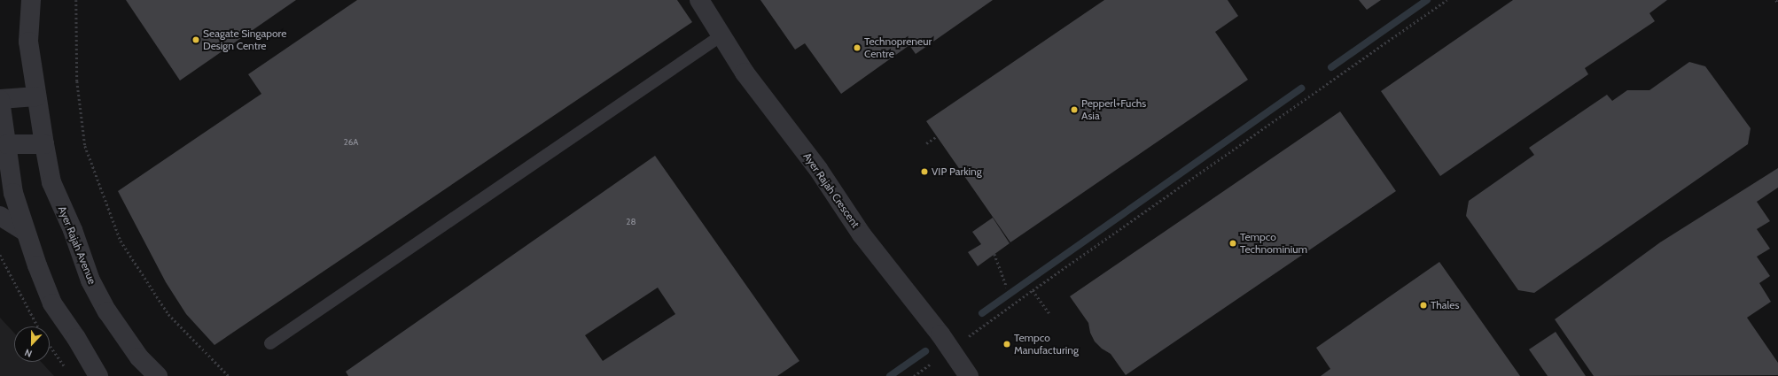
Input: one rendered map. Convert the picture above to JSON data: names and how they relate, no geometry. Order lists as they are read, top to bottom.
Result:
{
  "streets": {
    "street": ["Ayer Rajah Crescent", "Ayer Rajah Avenue"]
  },
  "places": [
    "Seagate Singapore Design Centre",
    "Technopreneur Centre",
    "Pepperl+Fuchs Asia",
    "VIP Parking",
    "Tempco Technominium",
    "Thales",
    "Tempco Manufacturing"
  ],
  "house_numbers": ["26A", "28"],
  "north": "bottom"
}
